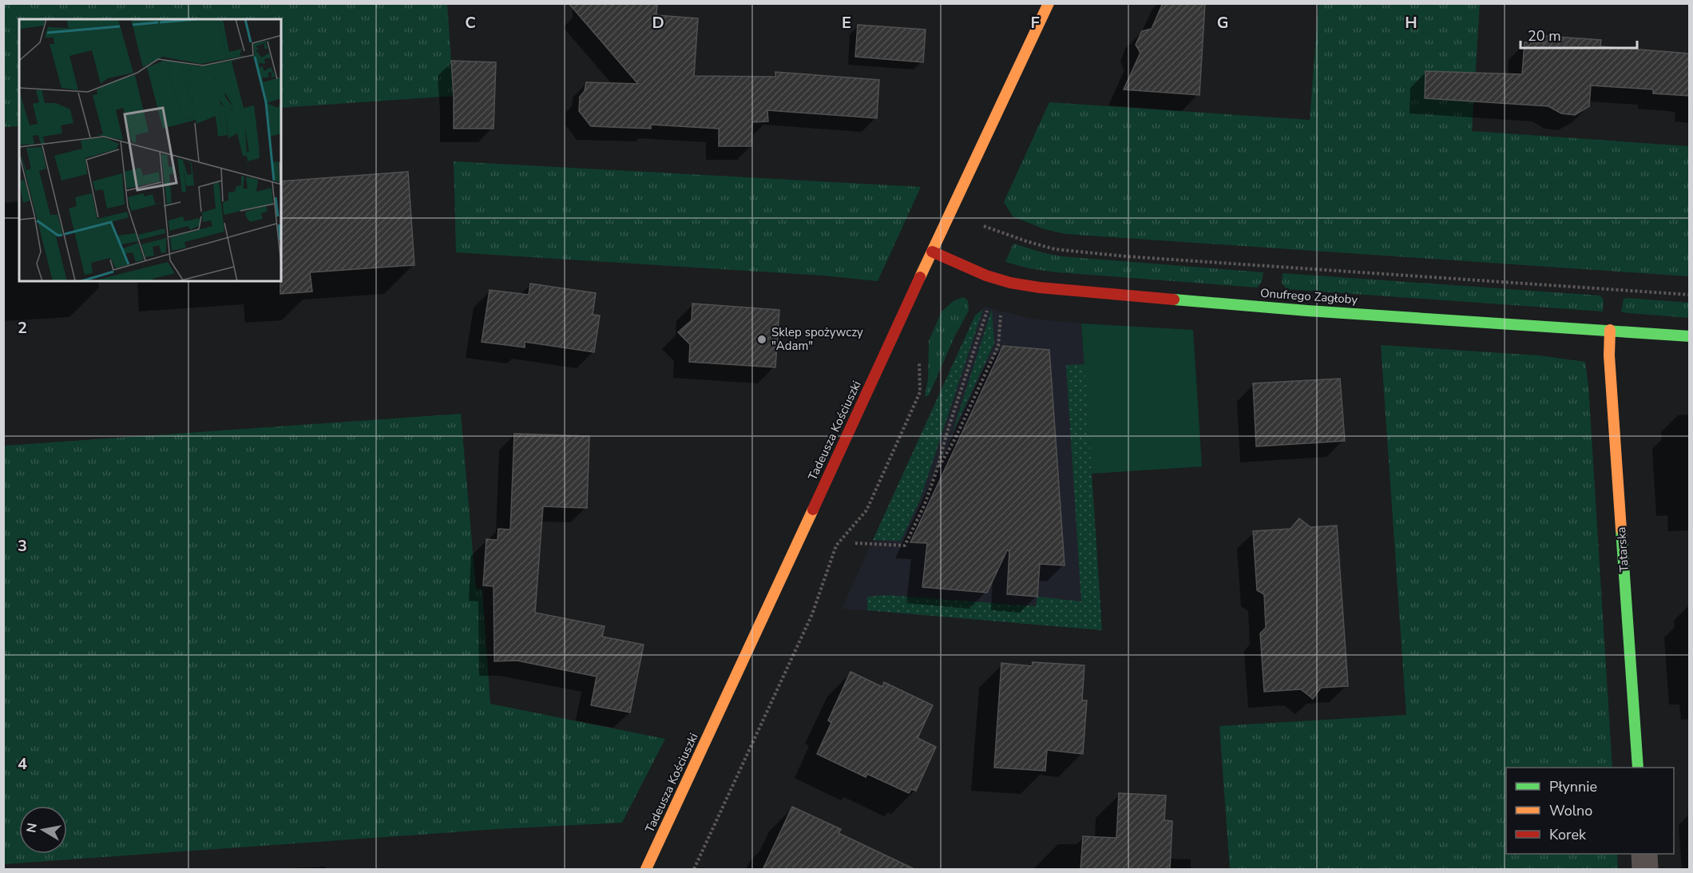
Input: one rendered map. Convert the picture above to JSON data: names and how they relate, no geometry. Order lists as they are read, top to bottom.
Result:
{
  "streets": {
    "street": ["Onufrego Zagłoby", "Tadeusza Kościuszki", "Tatarska"]
  },
  "crossings": [
    ["Onufrego Zagłoby", "Tadeusza Kościuszki"],
    ["Onufrego Zagłoby", "Tatarska"]
  ],
  "places": ["Sklep spożywczy \"Adam\""],
  "legend": ["Płynnie", "Wolno", "Korek"],
  "scale_bar": "20 m",
  "north": "left",
  "grid": {
    "columns": [
      "C",
      "D",
      "E",
      "F",
      "G",
      "H"
    ],
    "rows": ["2", "3", "4"]
  }
}
